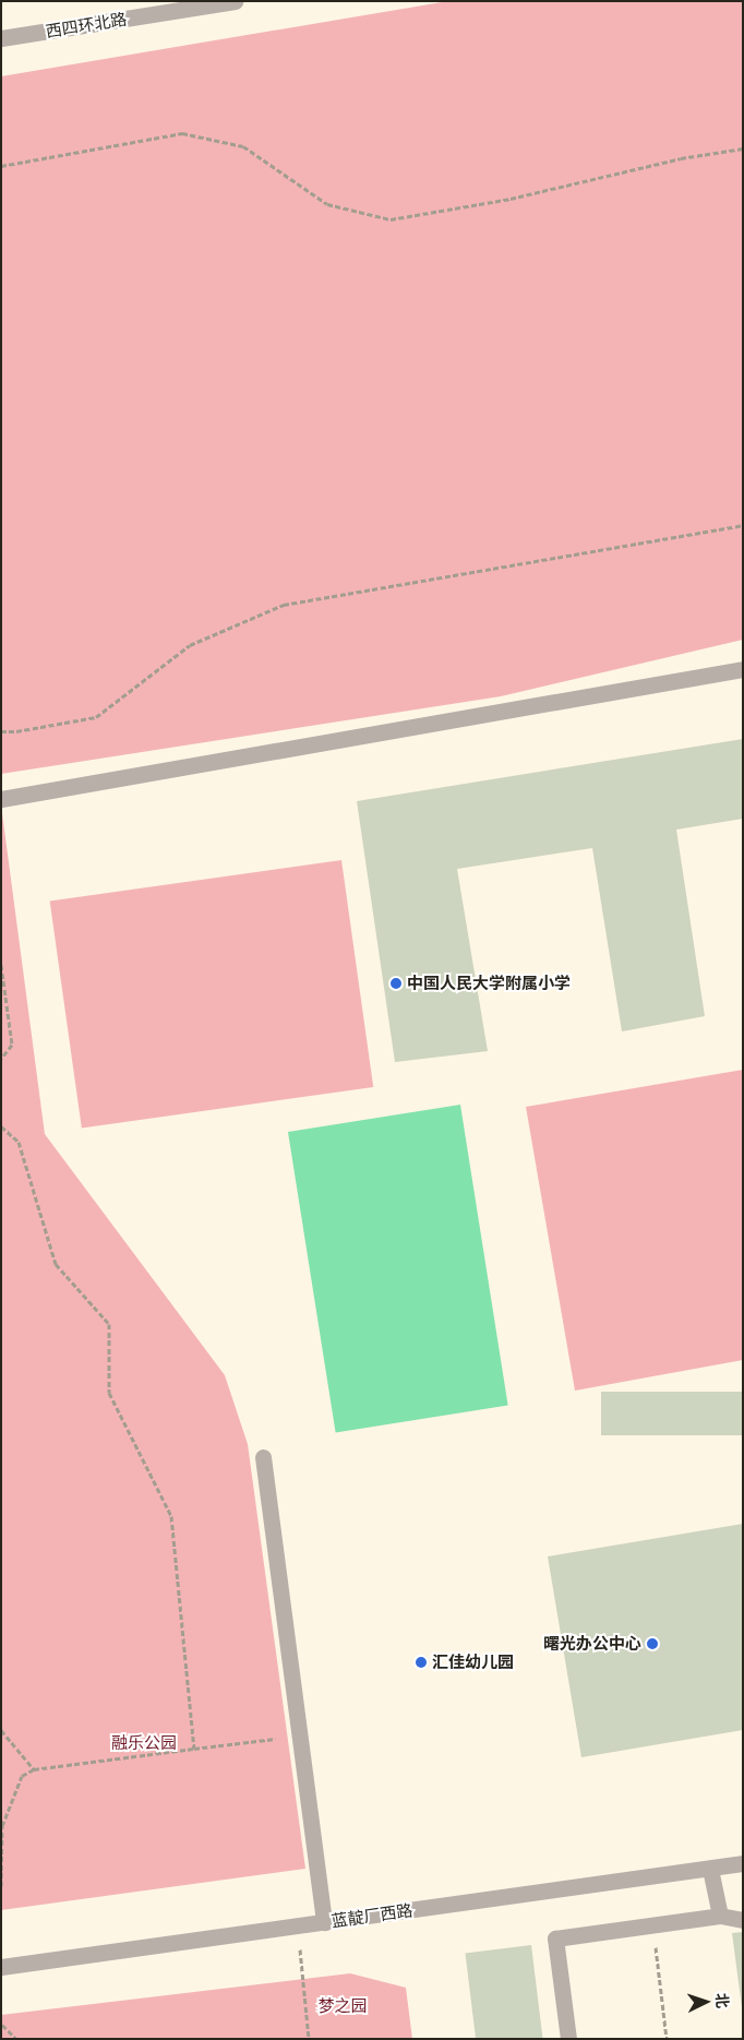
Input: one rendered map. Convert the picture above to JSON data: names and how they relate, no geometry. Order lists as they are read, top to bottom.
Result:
{
  "streets": {
    "street": ["西四环北路", "蓝靛厂西路"]
  },
  "parks": ["融乐公园", "梦之园"],
  "places": ["中国人民大学附属小学", "曙光办公中心", "汇佳幼儿园"],
  "north": "right"
}
